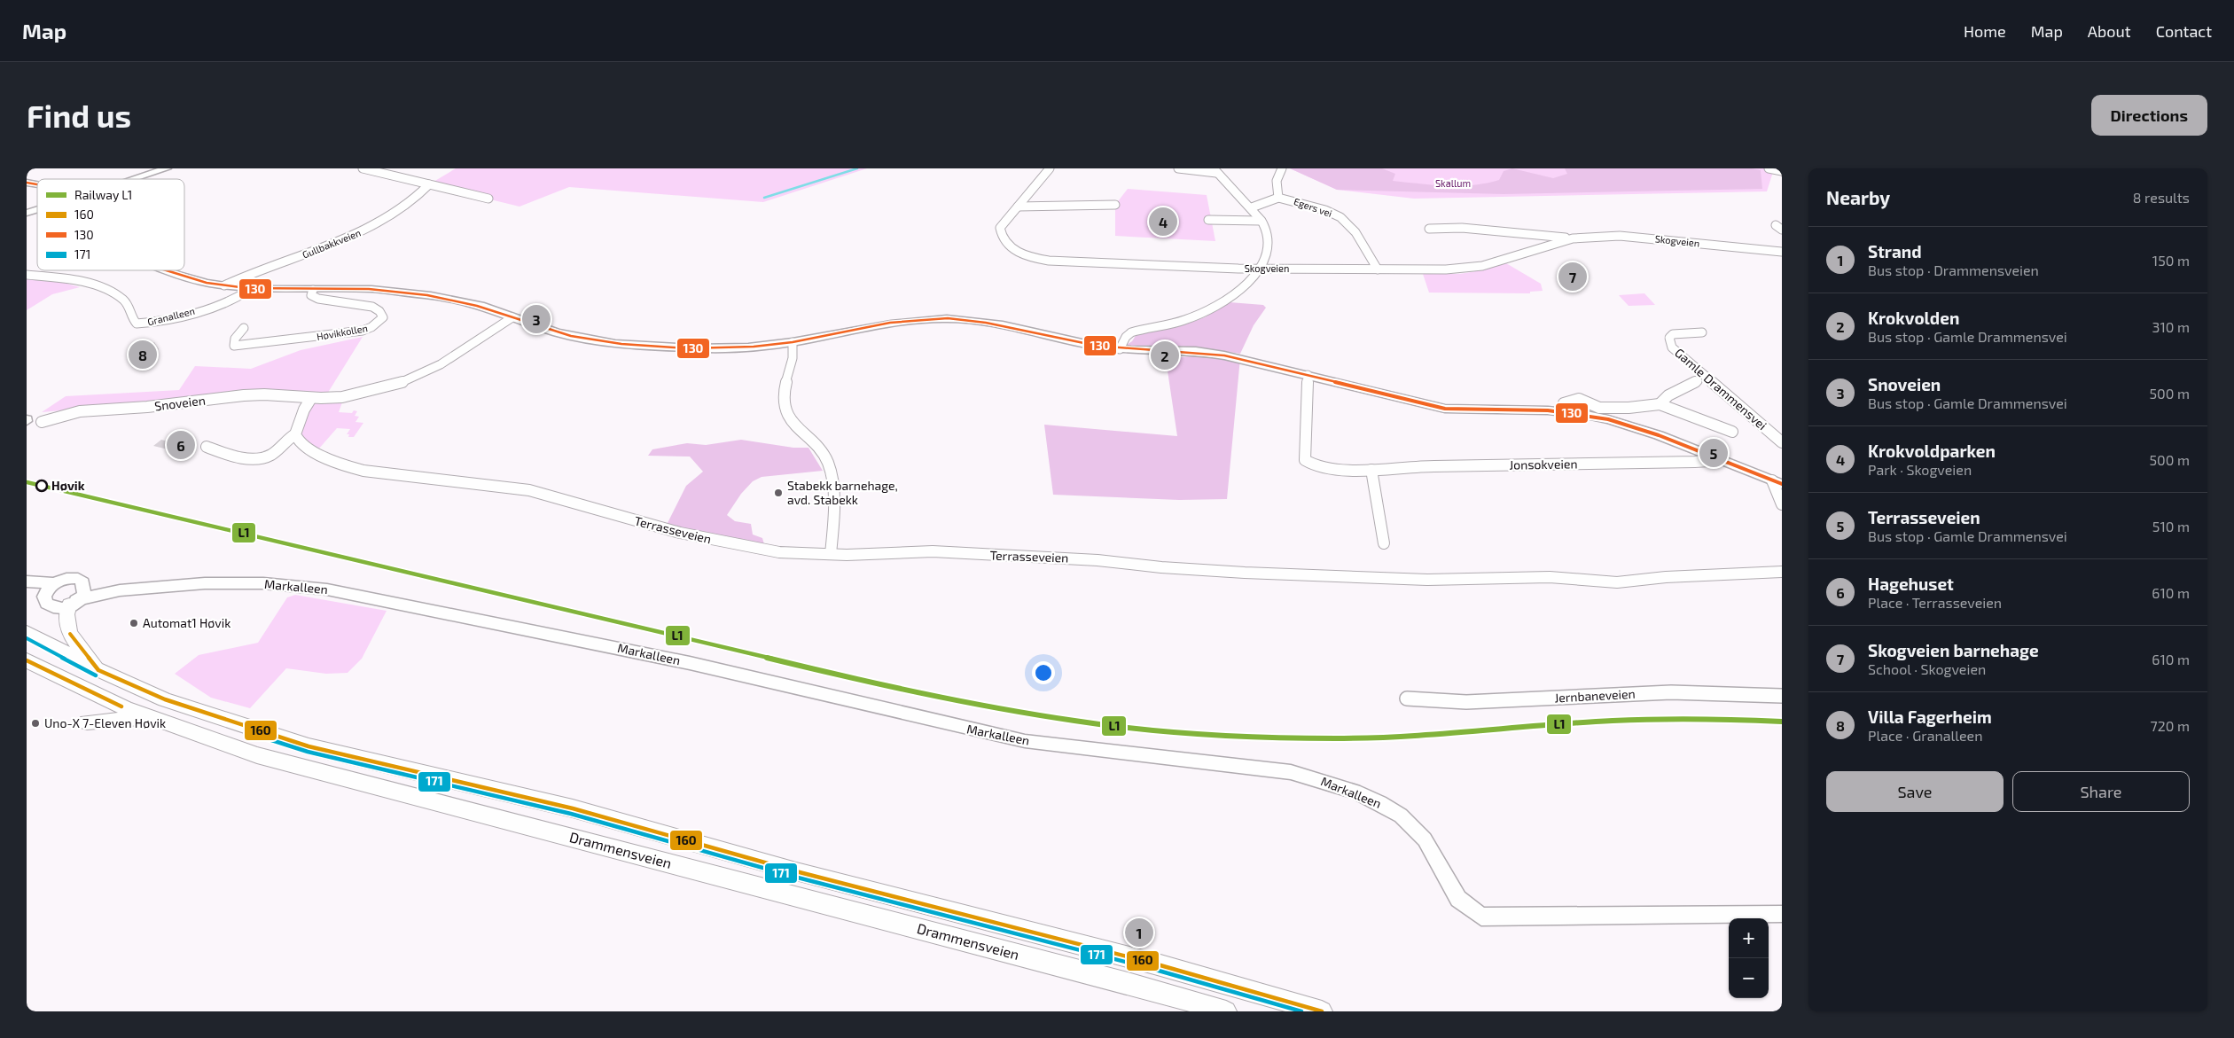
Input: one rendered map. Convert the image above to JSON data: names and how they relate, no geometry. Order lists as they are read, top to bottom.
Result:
{
  "streets": {
    "highway": ["Drammensveien"],
    "main road": ["Markalleen"],
    "street": [
      "Egers vei",
      "Skogveien",
      "Gullbakkveien",
      "Granalleen",
      "Høvikkollen",
      "Gamle Drammensvei",
      "Snoveien",
      "Jonsokveien",
      "Terrasseveien",
      "Jernbaneveien"
    ]
  },
  "crossings": [
    ["Egers vei", "Skogveien"]
  ],
  "parks": ["Skallum"],
  "places": [
    "Høvik",
    "Stabekk barnehage, avd. Stabekk",
    "Automat1 Høvik",
    "Uno-X 7-Eleven Høvik"
  ],
  "lines": [
    "transit line 130",
    "rail line L1",
    "transit line 160",
    "transit line 171"
  ],
  "legend": [
    "Railway L1",
    "160",
    "130",
    "171"
  ],
  "page": {
    "header": "Map",
    "nav": [
      "Home",
      "Map",
      "About",
      "Contact"
    ],
    "buttons": [
      "Directions",
      ["Save", "Share"]
    ],
    "title": "Find us",
    "heading": ["Nearby", "8 results"],
    "pins": [
      "4",
      "7",
      "3",
      "8",
      "2",
      "6",
      "5",
      "1"
    ],
    "list": [
      {
        "mark": "1",
        "name": "Strand",
        "note": "Bus stop · Drammensveien",
        "value": "150 m"
      },
      {
        "mark": "2",
        "name": "Krokvolden",
        "note": "Bus stop · Gamle Drammensvei",
        "value": "310 m"
      },
      {
        "mark": "3",
        "name": "Snoveien",
        "note": "Bus stop · Gamle Drammensvei",
        "value": "500 m"
      },
      {
        "mark": "4",
        "name": "Krokvoldparken",
        "note": "Park · Skogveien",
        "value": "500 m"
      },
      {
        "mark": "5",
        "name": "Terrasseveien",
        "note": "Bus stop · Gamle Drammensvei",
        "value": "510 m"
      },
      {
        "mark": "6",
        "name": "Hagehuset",
        "note": "Place · Terrasseveien",
        "value": "610 m"
      },
      {
        "mark": "7",
        "name": "Skogveien barnehage",
        "note": "School · Skogveien",
        "value": "610 m"
      },
      {
        "mark": "8",
        "name": "Villa Fagerheim",
        "note": "Place · Granalleen",
        "value": "720 m"
      }
    ],
    "map_buttons": ["+", "−"]
  }
}
